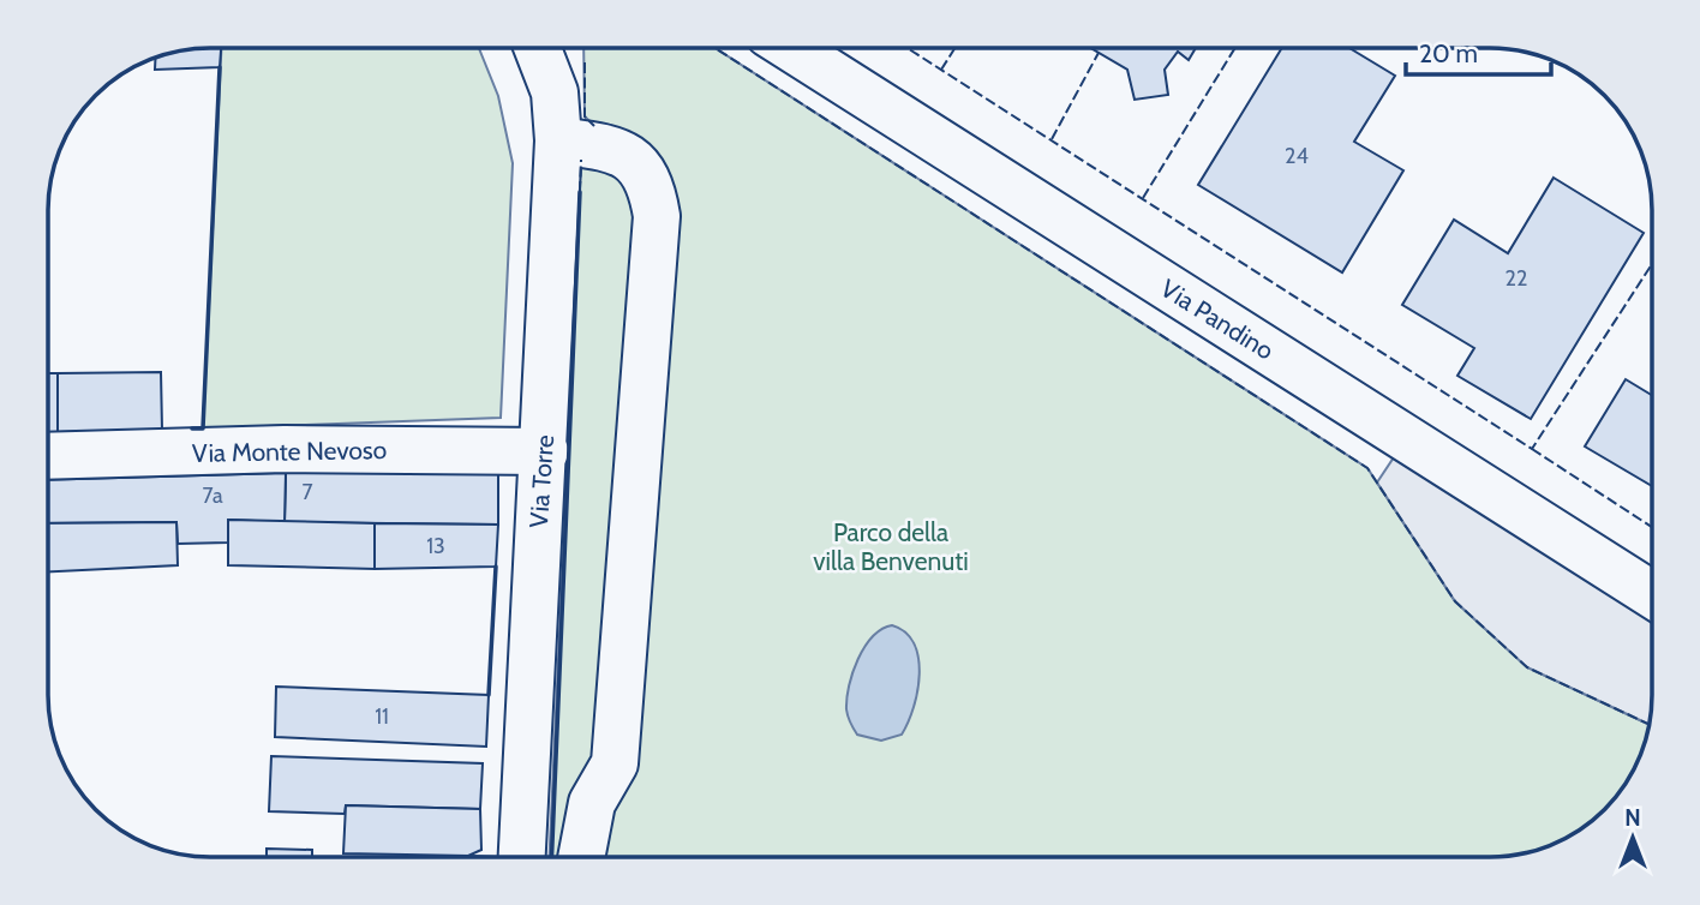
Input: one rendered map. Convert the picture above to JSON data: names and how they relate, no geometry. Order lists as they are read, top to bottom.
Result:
{
  "streets": {
    "street": ["Via Pandino", "Via Monte Nevoso", "Via Torre"]
  },
  "crossings": [
    ["Via Monte Nevoso", "Via Torre"]
  ],
  "parks": ["Parco della villa Benvenuti"],
  "house_numbers": [
    "24",
    "22",
    "7",
    "7a",
    "13",
    "11"
  ],
  "scale_bar": "20 m",
  "north": "top"
}
